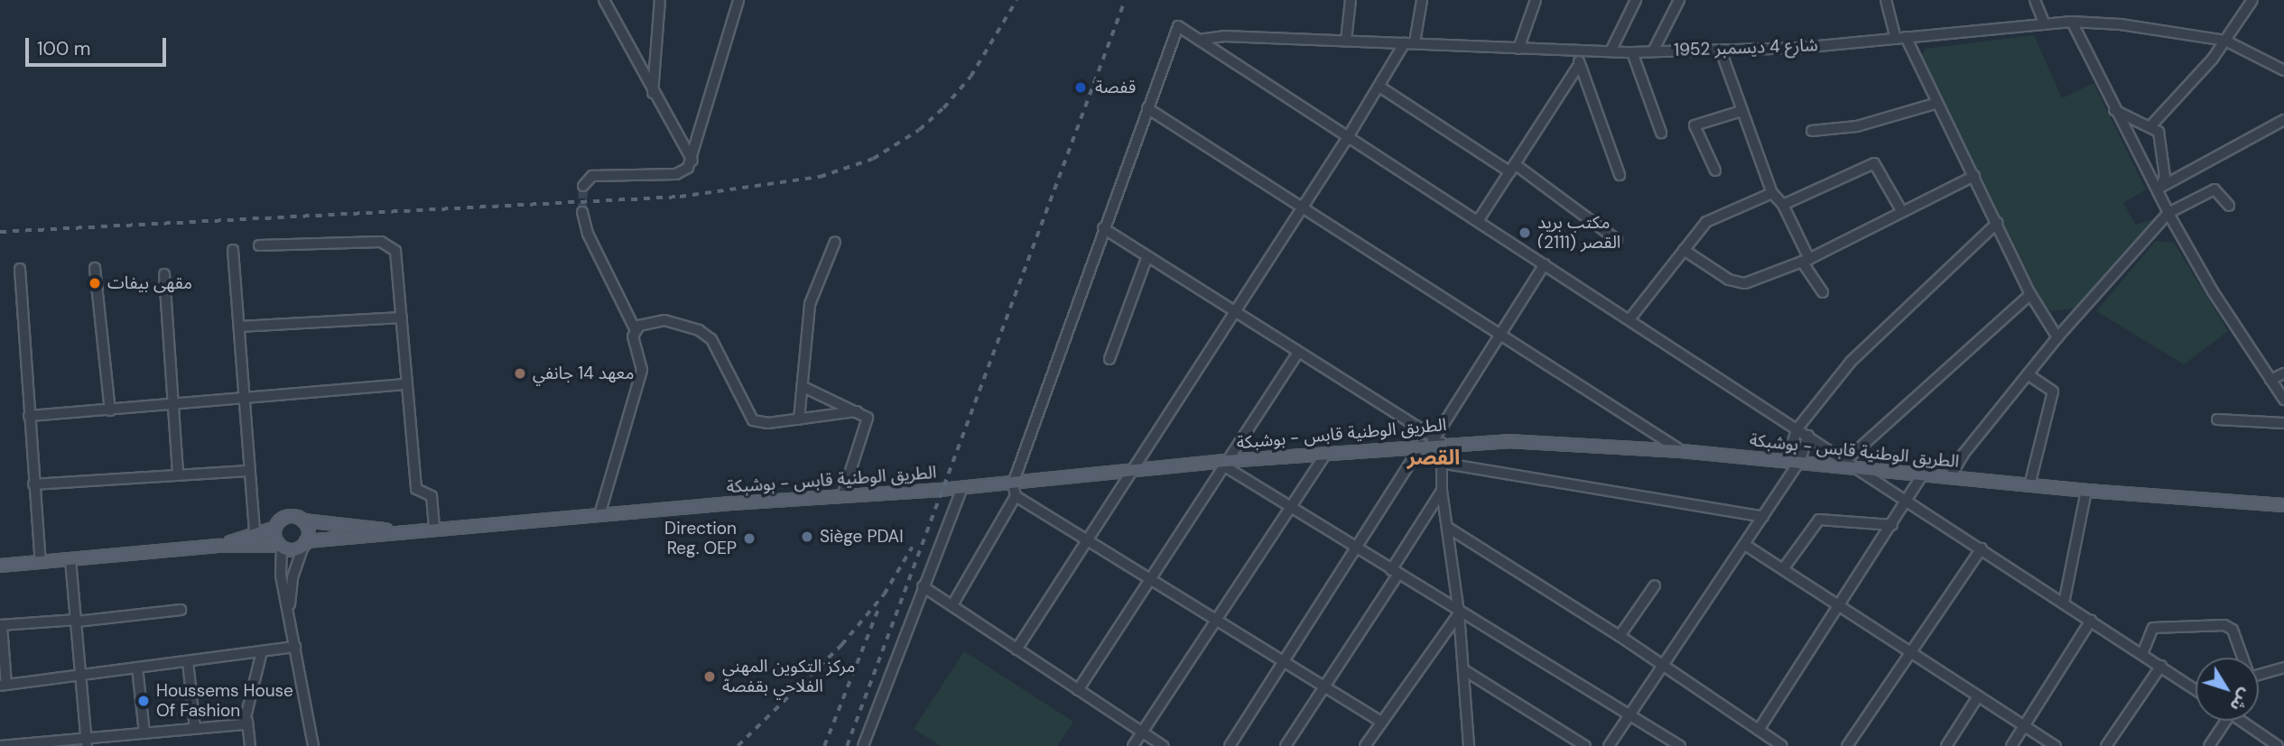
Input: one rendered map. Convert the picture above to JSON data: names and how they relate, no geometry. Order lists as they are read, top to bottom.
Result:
{
  "streets": {
    "main road": ["الطريق الوطنية قابس - بوشبكة"],
    "street": ["شارع 4 ديسمبر 1952"]
  },
  "districts": ["القصر"],
  "places": [
    "قفصة",
    "مكتب بريد القصر (2111)",
    "مقهى بيفات",
    "معهد 14 جانفي",
    "Siège PDAI",
    "Direction Reg. OEP",
    "مركز التكوين المهني الفلاحي بقفصة",
    "Houssems House Of Fashion"
  ],
  "scale_bar": "100 m",
  "north": "bottom right"
}
